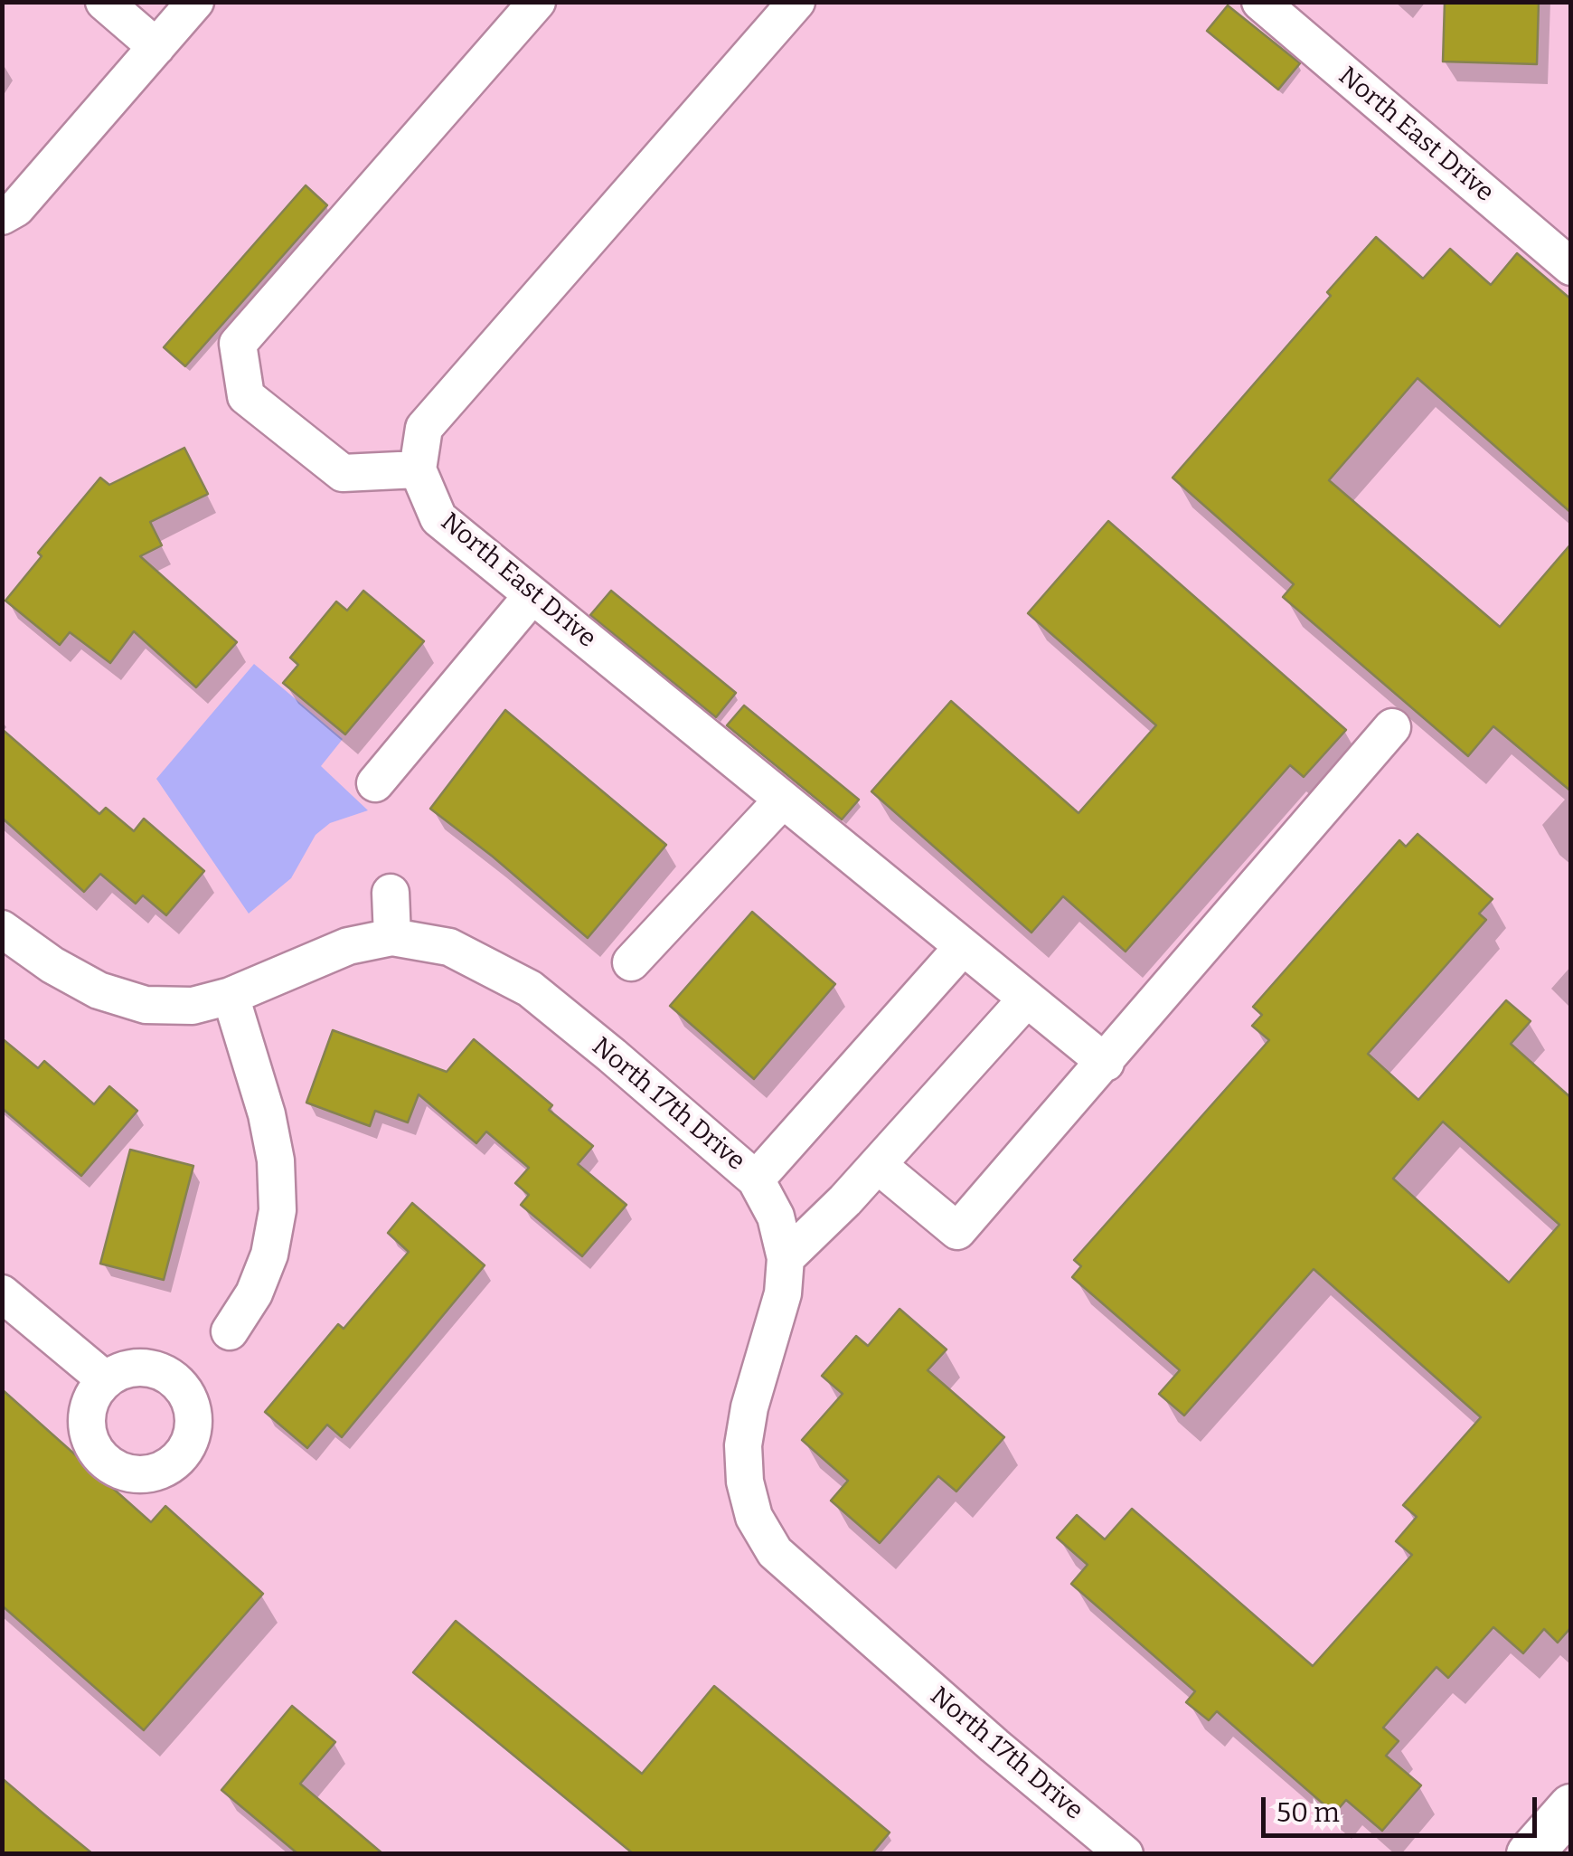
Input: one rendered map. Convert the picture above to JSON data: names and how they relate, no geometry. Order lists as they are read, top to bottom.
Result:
{
  "streets": {
    "street": ["North East Drive", "North 17th Drive"]
  },
  "scale_bar": "50 m"
}
